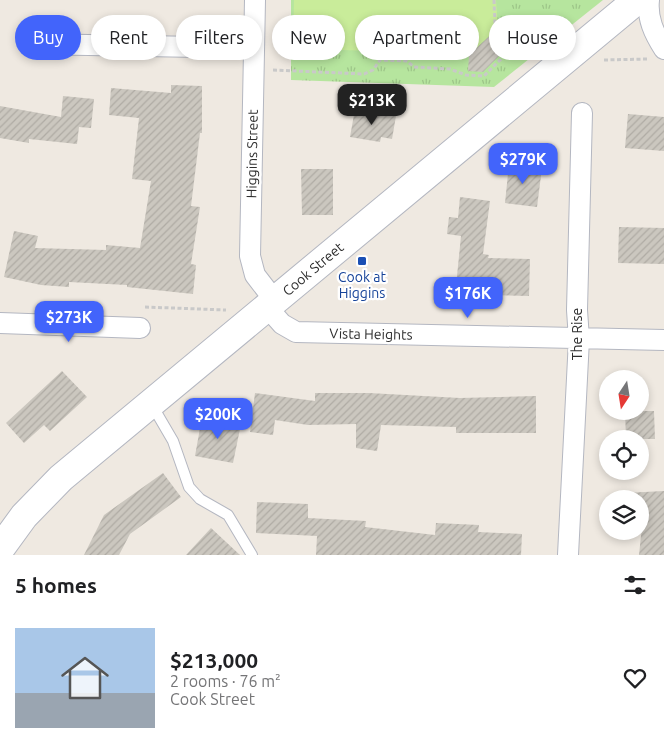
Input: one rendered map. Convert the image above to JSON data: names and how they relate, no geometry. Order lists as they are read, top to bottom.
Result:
{
  "streets": {
    "main road": ["Cook Street"],
    "street": ["Higgins Street", "Vista Heights", "The Rise"]
  },
  "crossings": [
    ["Higgins Street", "Cook Street"],
    ["Higgins Street", "Vista Heights"],
    ["Cook Street", "Vista Heights"],
    ["Vista Heights", "The Rise"]
  ],
  "places": {
    "transit": ["Cook at Higgins"]
  },
  "north": "bottom",
  "page": {
    "chip": [
      "Buy",
      "Rent",
      "Filters",
      "New",
      "Apartment",
      "House"
    ],
    "price": [
      "$213K",
      "$279K",
      "$176K",
      "$273K",
      "$200K"
    ],
    "heading": "5 homes",
    "list": [
      {
        "name": "$213,000",
        "note": "2 rooms · 76 m² · Cook Street"
      }
    ]
  }
}
